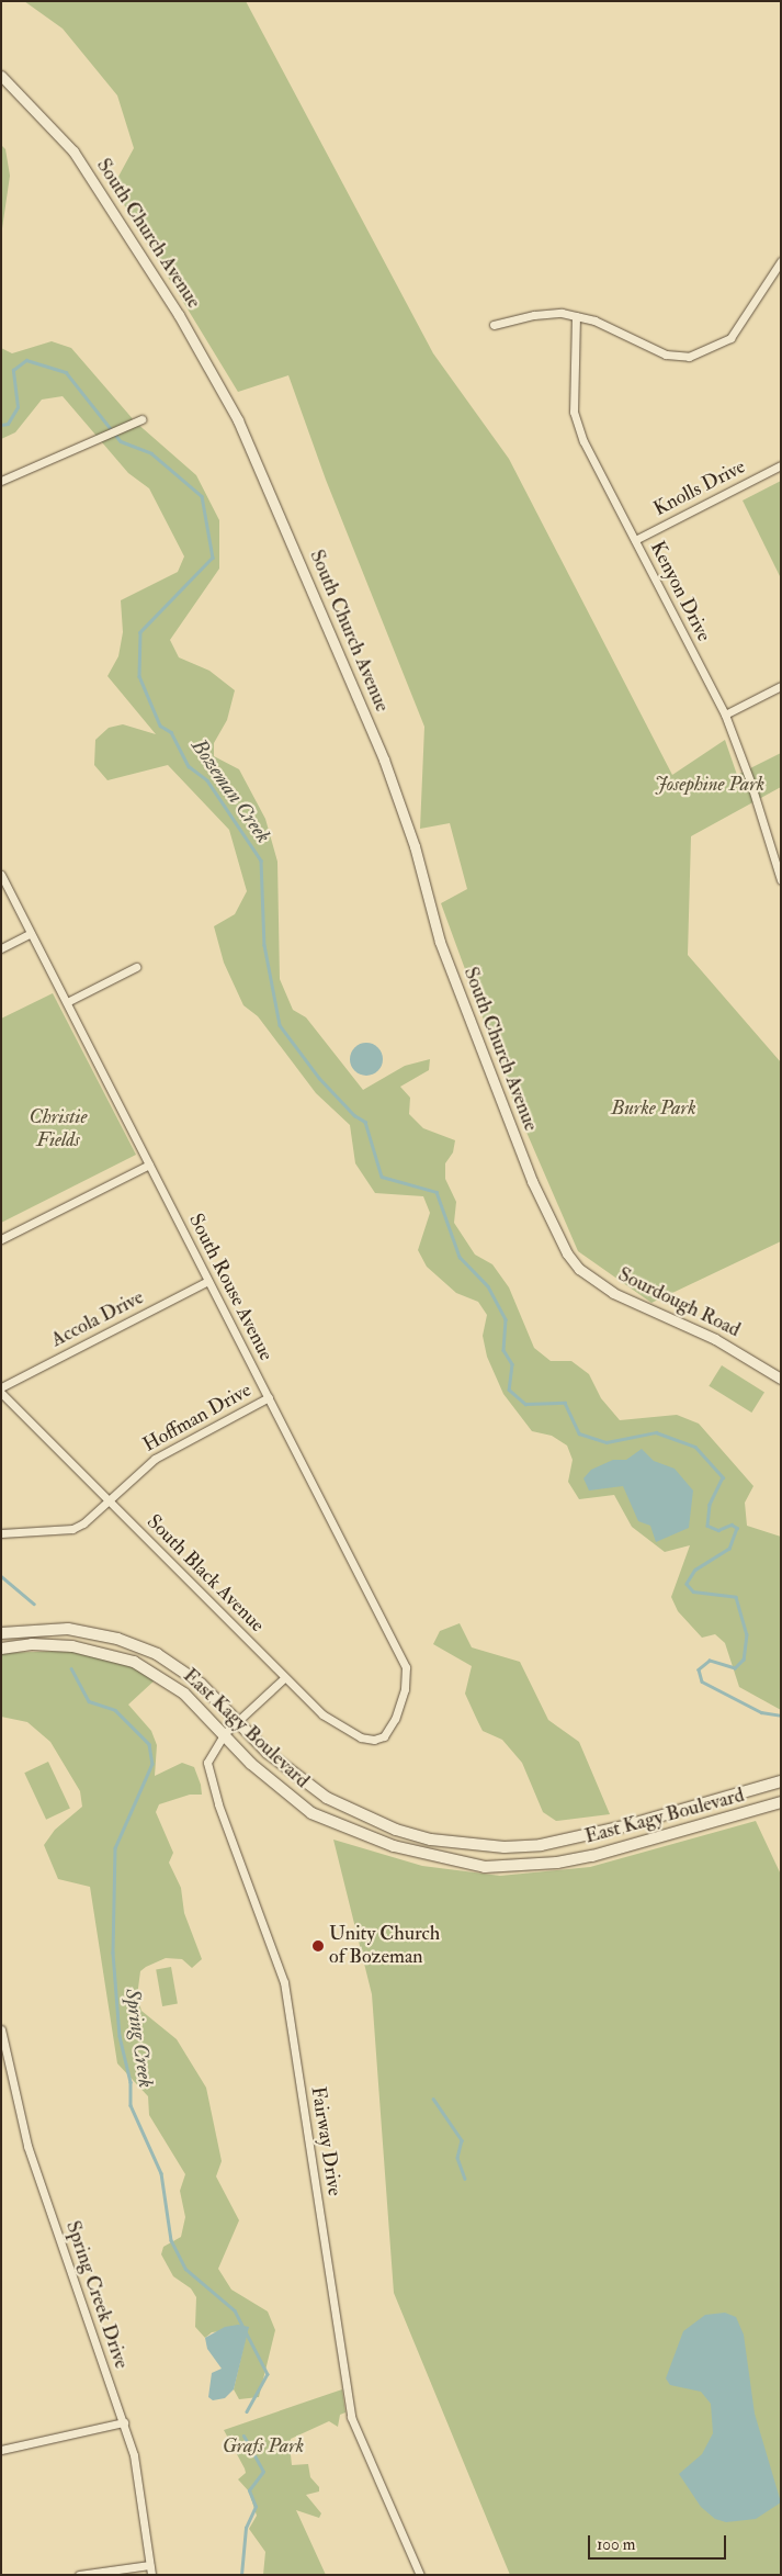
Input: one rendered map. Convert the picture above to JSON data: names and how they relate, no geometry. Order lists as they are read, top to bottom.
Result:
{
  "streets": {
    "main road": ["East Kagy Boulevard"],
    "street": [
      "South Church Avenue",
      "Knolls Drive",
      "Kenyon Drive",
      "South Rouse Avenue",
      "Sourdough Road",
      "Accola Drive",
      "Hoffman Drive",
      "South Black Avenue",
      "Fairway Drive",
      "Spring Creek Drive"
    ]
  },
  "crossings": [
    ["South Church Avenue", "Sourdough Road"],
    ["Knolls Drive", "Kenyon Drive"],
    ["South Rouse Avenue", "Accola Drive"],
    ["South Rouse Avenue", "Hoffman Drive"],
    ["South Rouse Avenue", "South Black Avenue"],
    ["Hoffman Drive", "South Black Avenue"],
    ["South Black Avenue", "Fairway Drive"],
    ["East Kagy Boulevard", "Fairway Drive"]
  ],
  "water": ["Bozeman Creek", "Spring Creek"],
  "parks": [
    "Josephine Park",
    "Burke Park",
    "Christie Fields",
    "Grafs Park"
  ],
  "places": ["Unity Church of Bozeman"],
  "scale_bar": "100 m"
}
